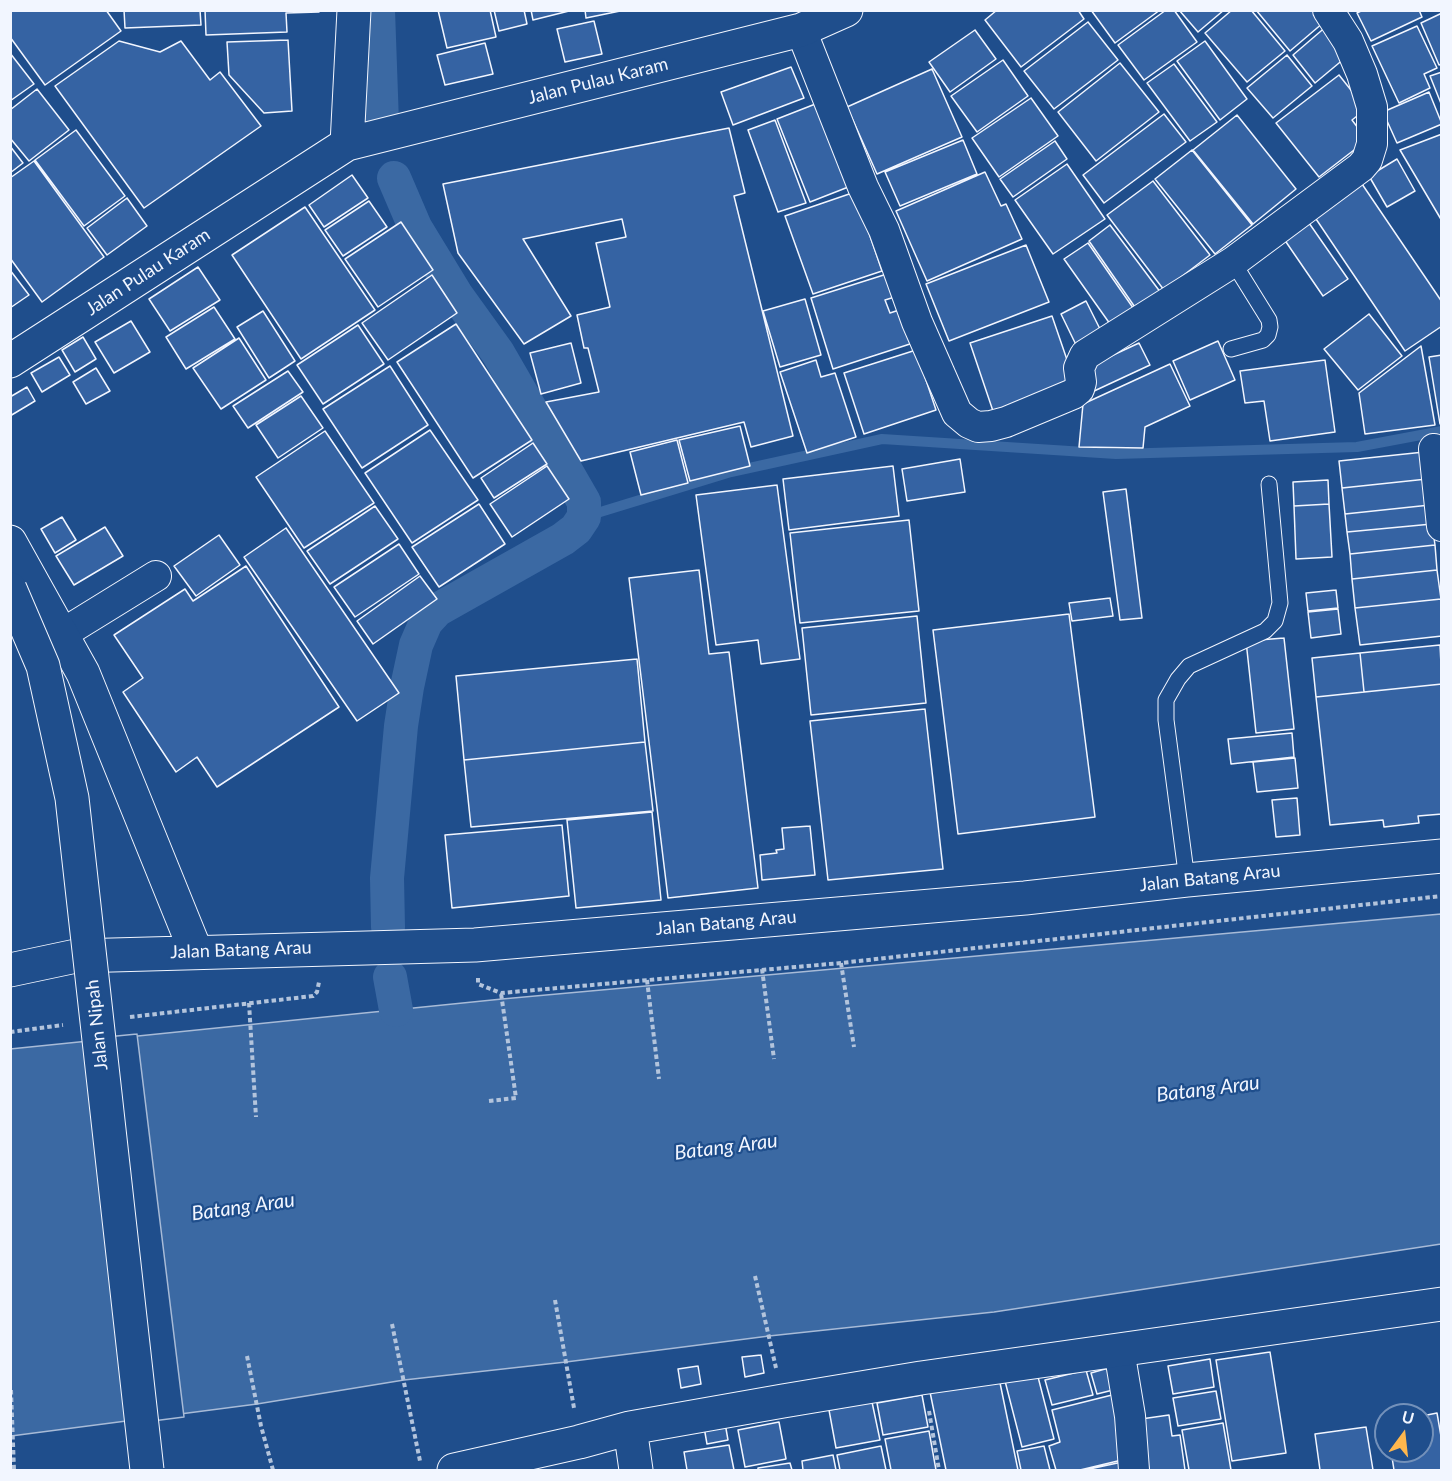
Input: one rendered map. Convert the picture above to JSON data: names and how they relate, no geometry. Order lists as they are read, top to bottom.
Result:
{
  "streets": {
    "street": ["Jalan Pulau Karam", "Jalan Batang Arau", "Jalan Nipah"]
  },
  "water": ["Batang Arau"],
  "north": "top"
}
